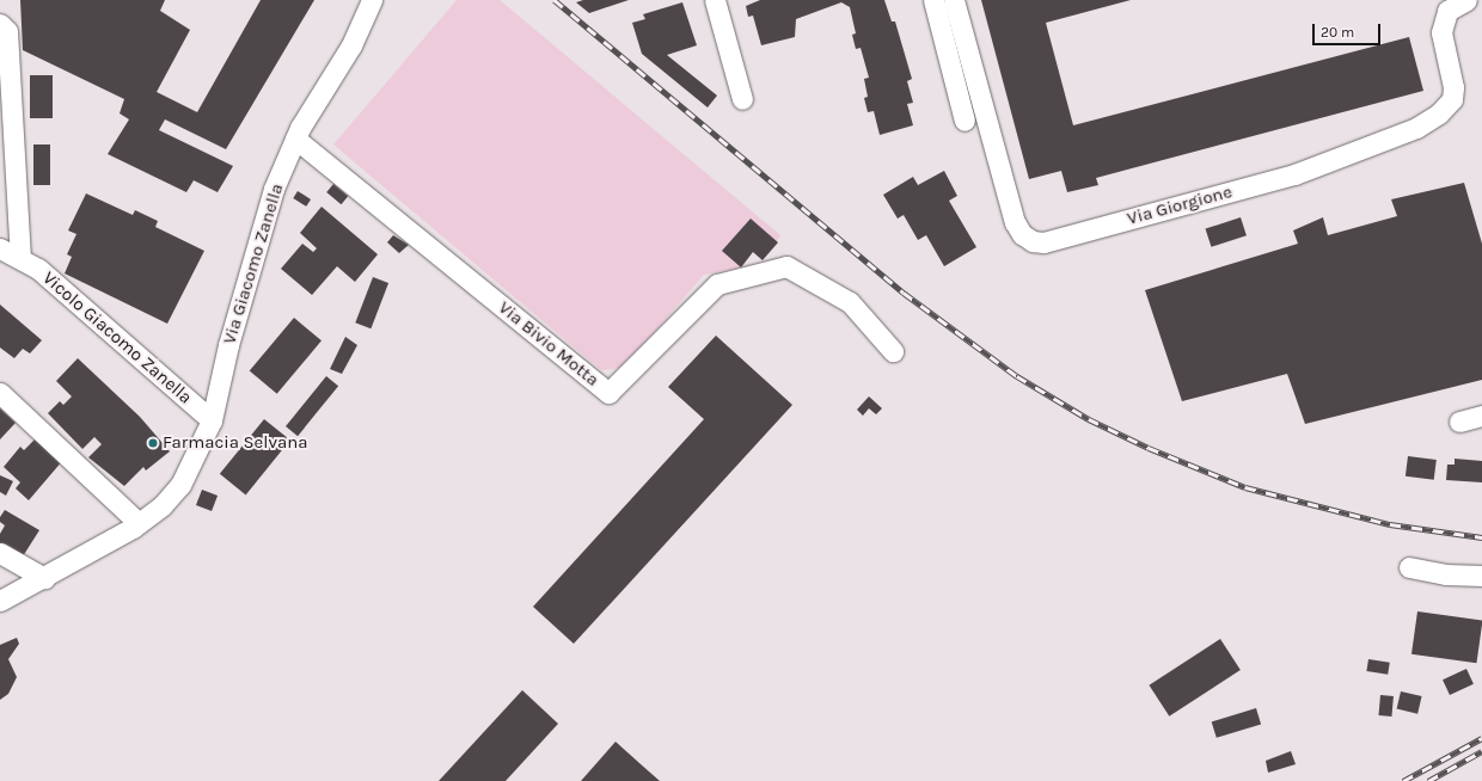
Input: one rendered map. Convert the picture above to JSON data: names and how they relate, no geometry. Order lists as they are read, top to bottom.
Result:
{
  "streets": {
    "street": [
      "Via Giorgione",
      "Via Giacomo Zanella",
      "Vicolo Giacomo Zanella",
      "Via Bivio Motta"
    ]
  },
  "crossings": [
    ["Via Giacomo Zanella", "Vicolo Giacomo Zanella"],
    ["Via Giacomo Zanella", "Via Bivio Motta"]
  ],
  "places": ["Farmacia Selvana"],
  "scale_bar": "20 m"
}
